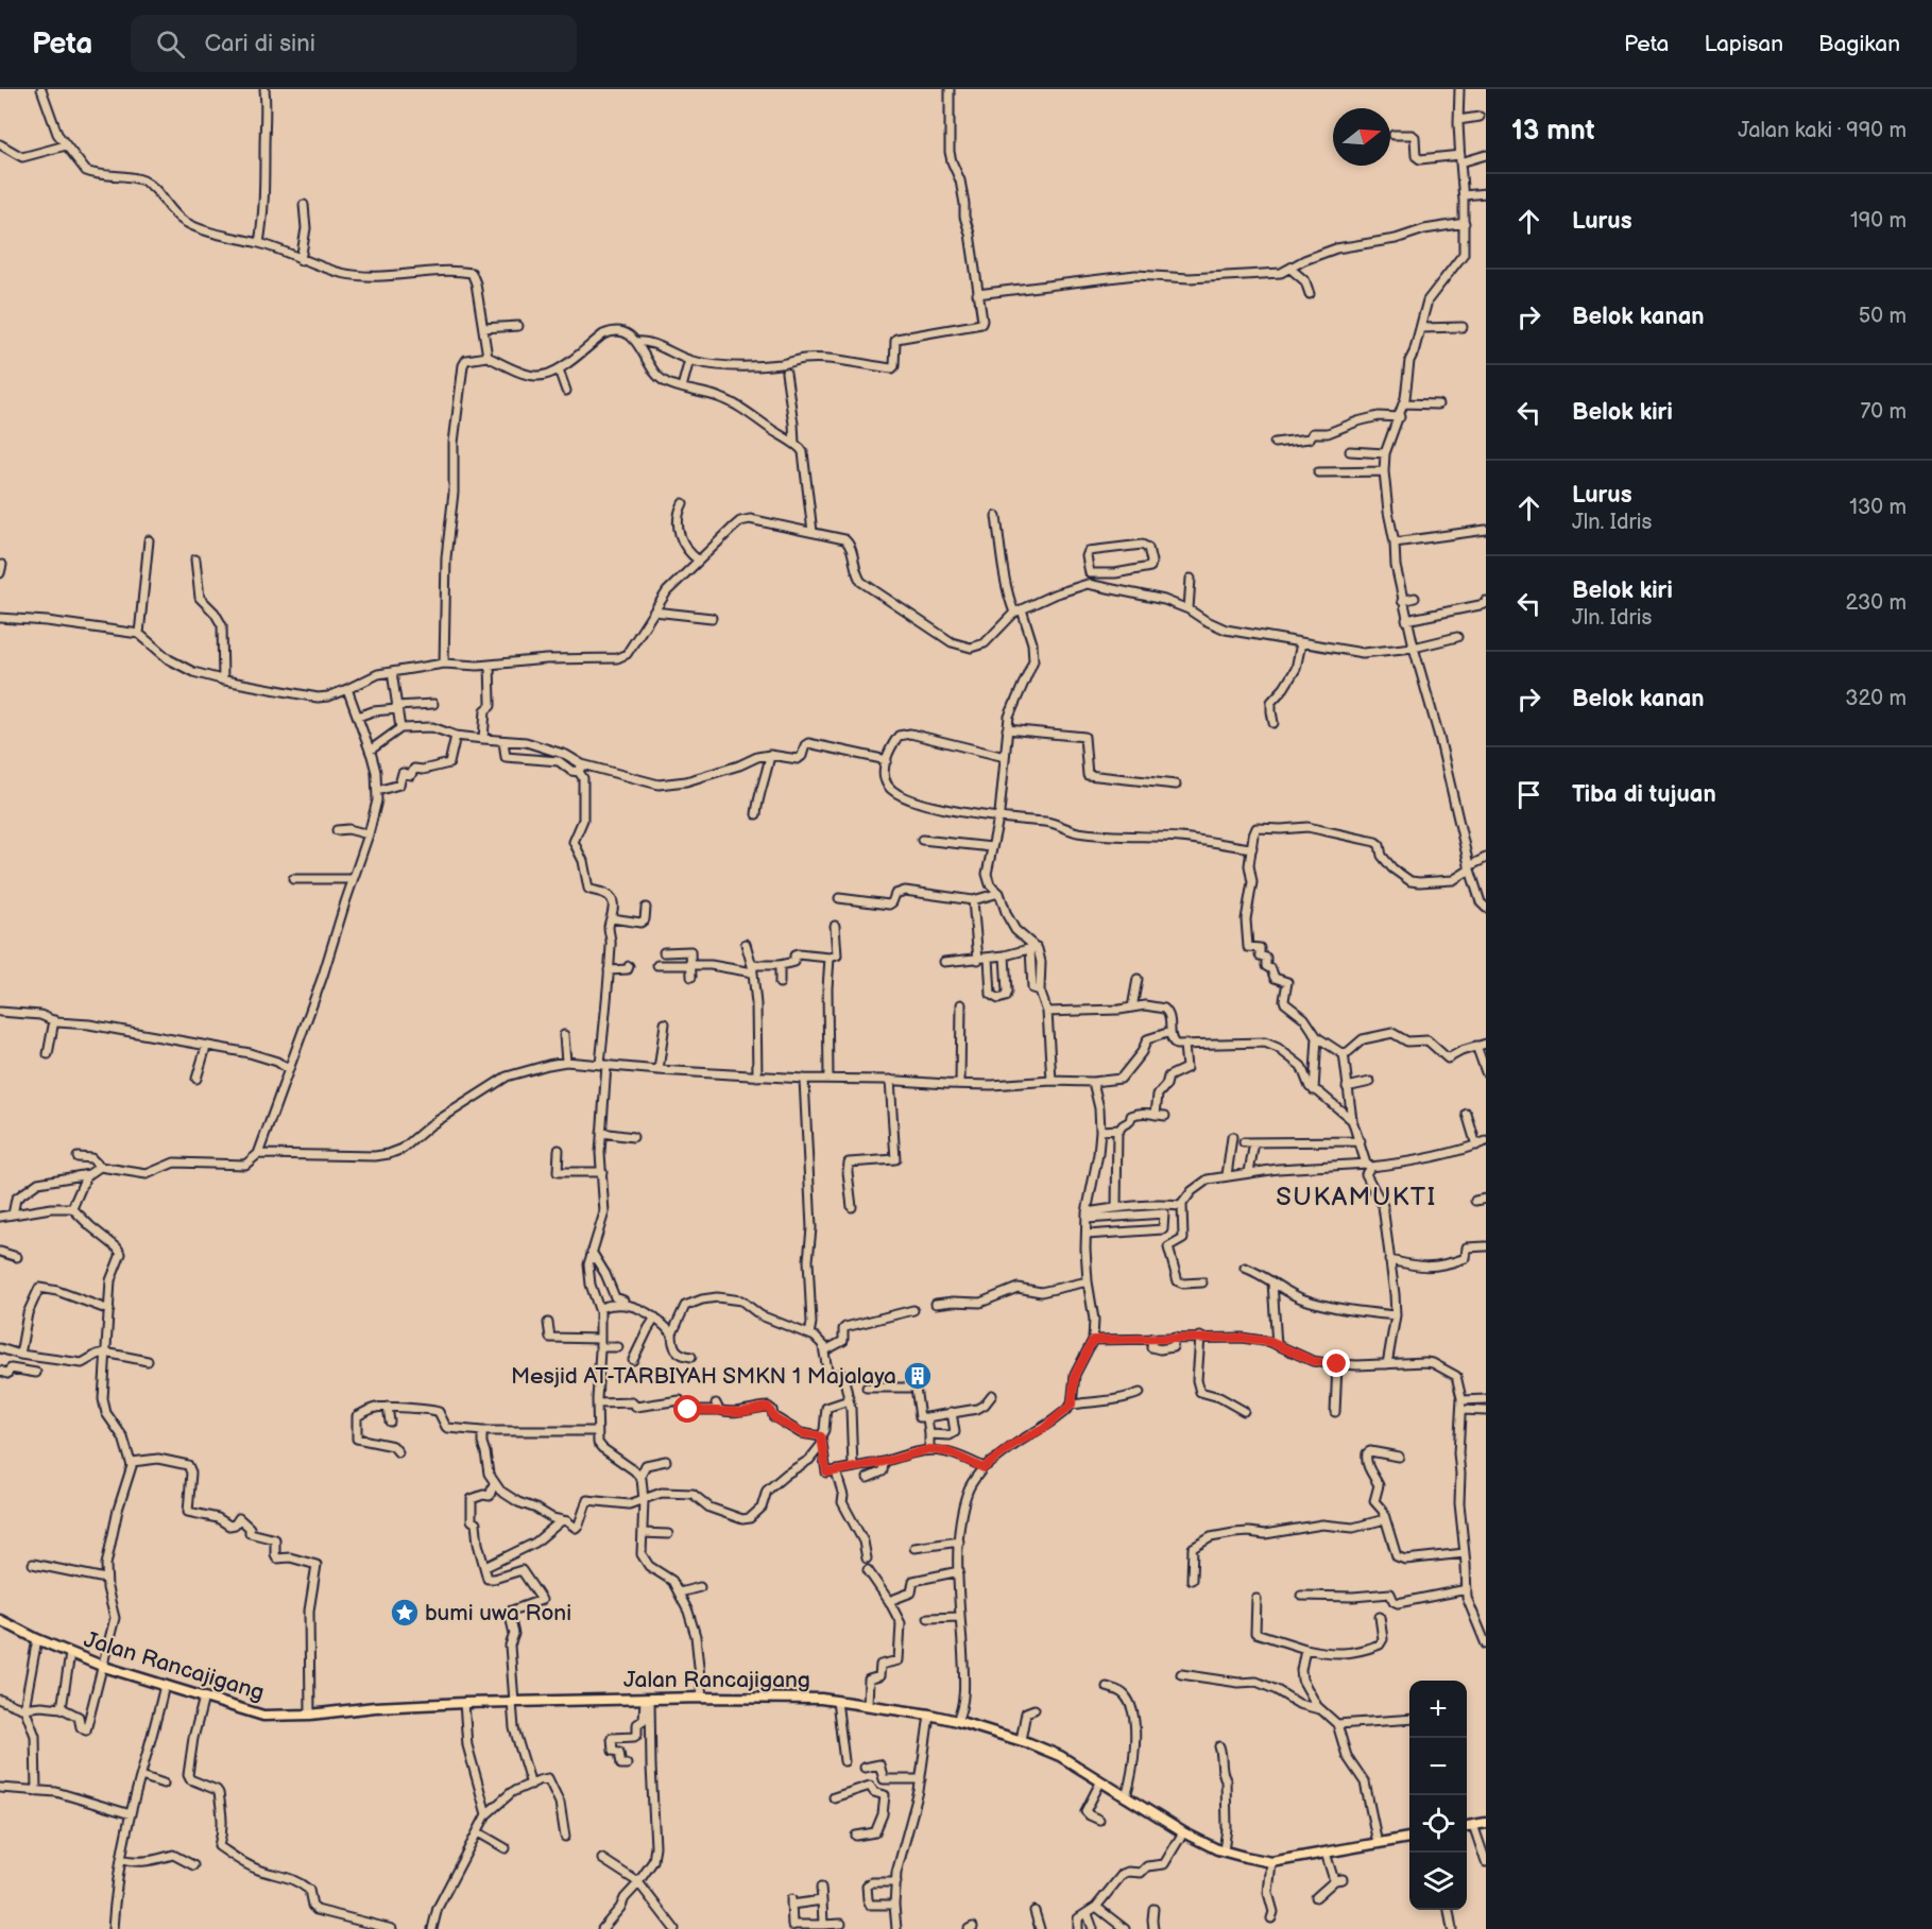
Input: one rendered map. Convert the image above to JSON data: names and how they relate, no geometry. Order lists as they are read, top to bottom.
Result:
{
  "streets": {
    "main road": ["Jalan Rancajigang"]
  },
  "districts": ["SUKAMUKTI"],
  "places": {
    "building": ["Mesjid AT-TARBIYAH SMKN 1 Majalaya"],
    "place": ["bumi uwa Roni"]
  },
  "north": "right",
  "page": {
    "header": "Peta",
    "search": "Cari di sini",
    "nav": ["Peta", "Lapisan", "Bagikan"],
    "heading": ["13 mnt", "Jalan kaki · 990 m"],
    "list": [
      ["Lurus", "190 m"],
      ["Belok kanan", "50 m"],
      ["Belok kiri", "70 m"],
      ["Lurus", "Jln. Idris", "130 m"],
      ["Belok kiri", "Jln. Idris", "230 m"],
      ["Belok kanan", "320 m"],
      "Tiba di tujuan"
    ],
    "map_buttons": ["+", "−"]
  }
}
